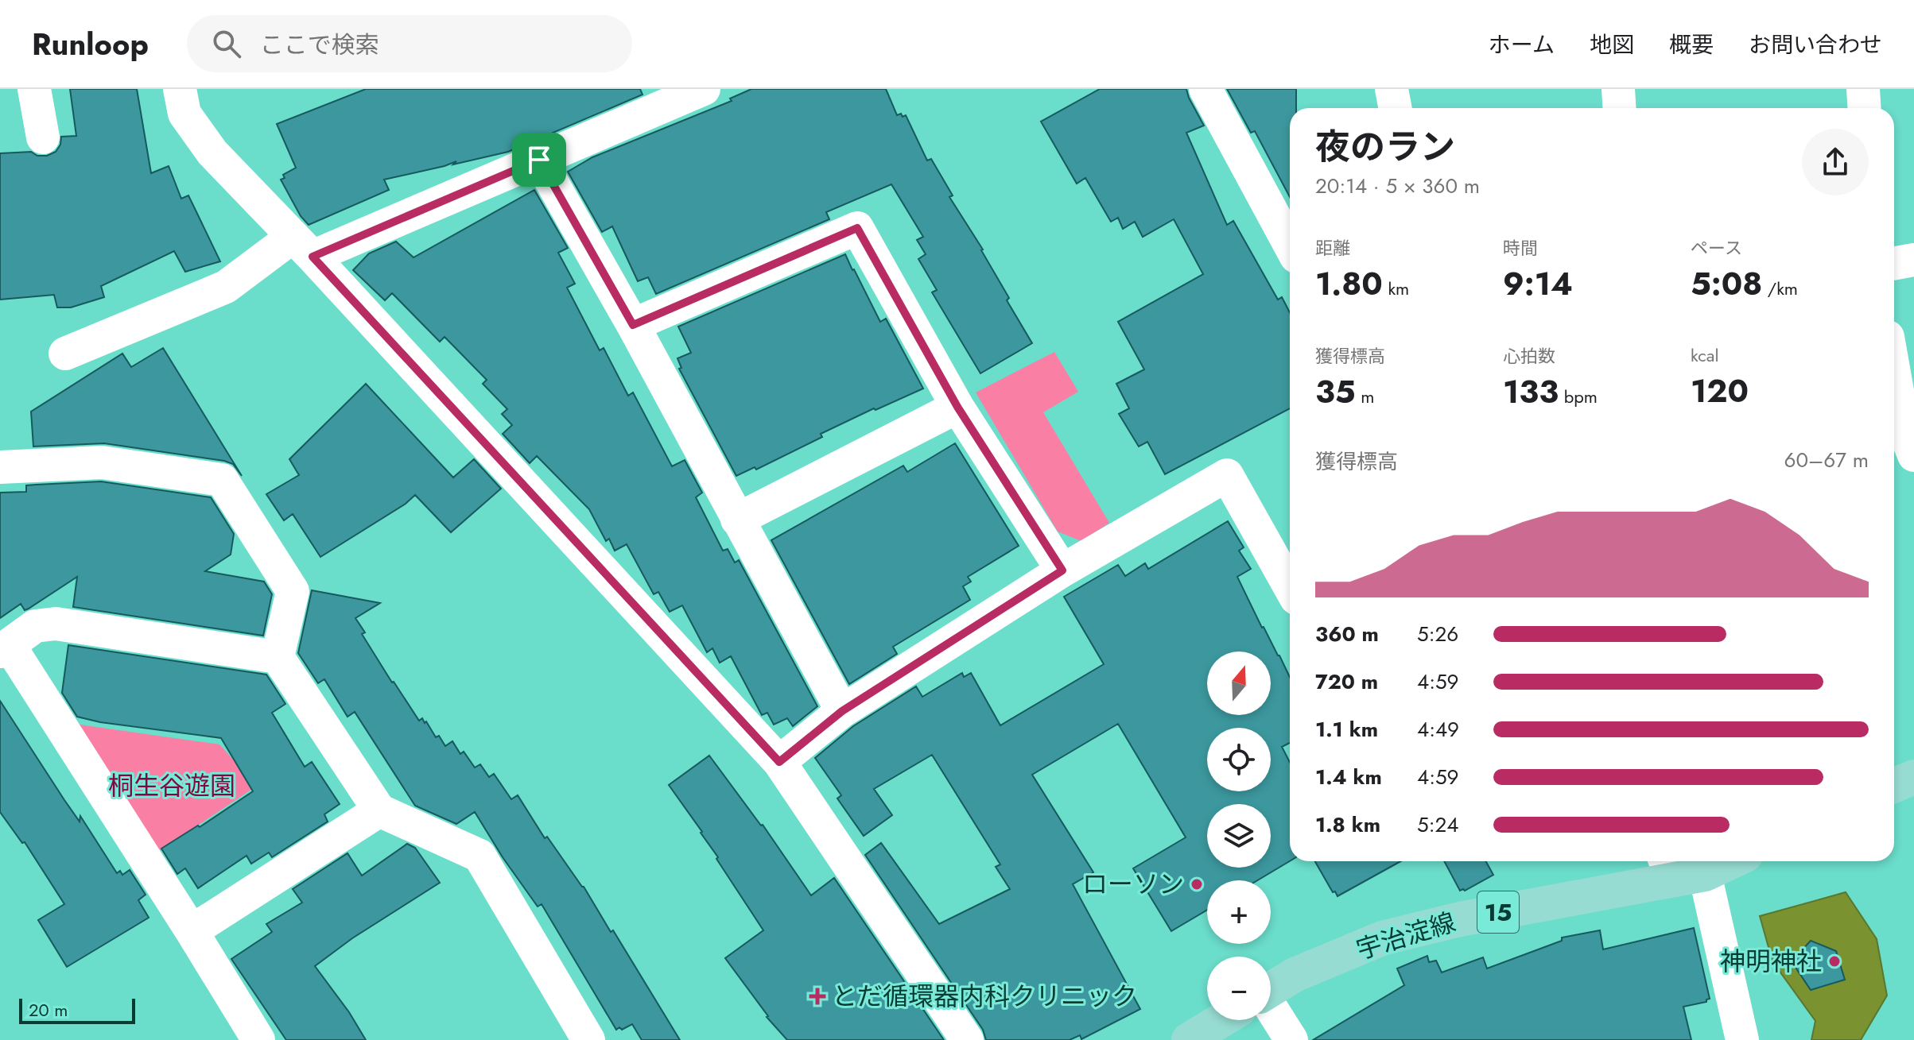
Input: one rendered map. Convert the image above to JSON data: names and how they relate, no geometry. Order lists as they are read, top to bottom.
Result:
{
  "streets": {
    "main road": ["15", "宇治淀線"]
  },
  "parks": ["桐生谷遊園"],
  "places": {
    "other": ["ローソン", "神明神社"],
    "health": ["とだ循環器内科クリニック"]
  },
  "scale_bar": "20 m",
  "north": "top",
  "page": {
    "header": "Runloop",
    "search": "ここで検索",
    "nav": [
      "ホーム",
      "地図",
      "概要",
      "お問い合わせ"
    ],
    "heading": ["夜のラン", "20:14 · 5 × 360 m"],
    "stats": [
      ["距離", "1.80 km"],
      ["時間", "9:14"],
      ["ペース", "5:08 /km"],
      ["獲得標高", "35 m"],
      ["心拍数", "133 bpm"],
      ["kcal", "120"]
    ],
    "chart": ["獲得標高", "60–67 m"],
    "list": [
      {
        "name": "360 m",
        "note": "5:26"
      },
      {
        "name": "720 m",
        "note": "4:59"
      },
      {
        "name": "1.1 km",
        "note": "4:49"
      },
      {
        "name": "1.4 km",
        "note": "4:59"
      },
      {
        "name": "1.8 km",
        "note": "5:24"
      }
    ],
    "map_buttons": ["+", "−"],
    "scale": "20 m"
  }
}
